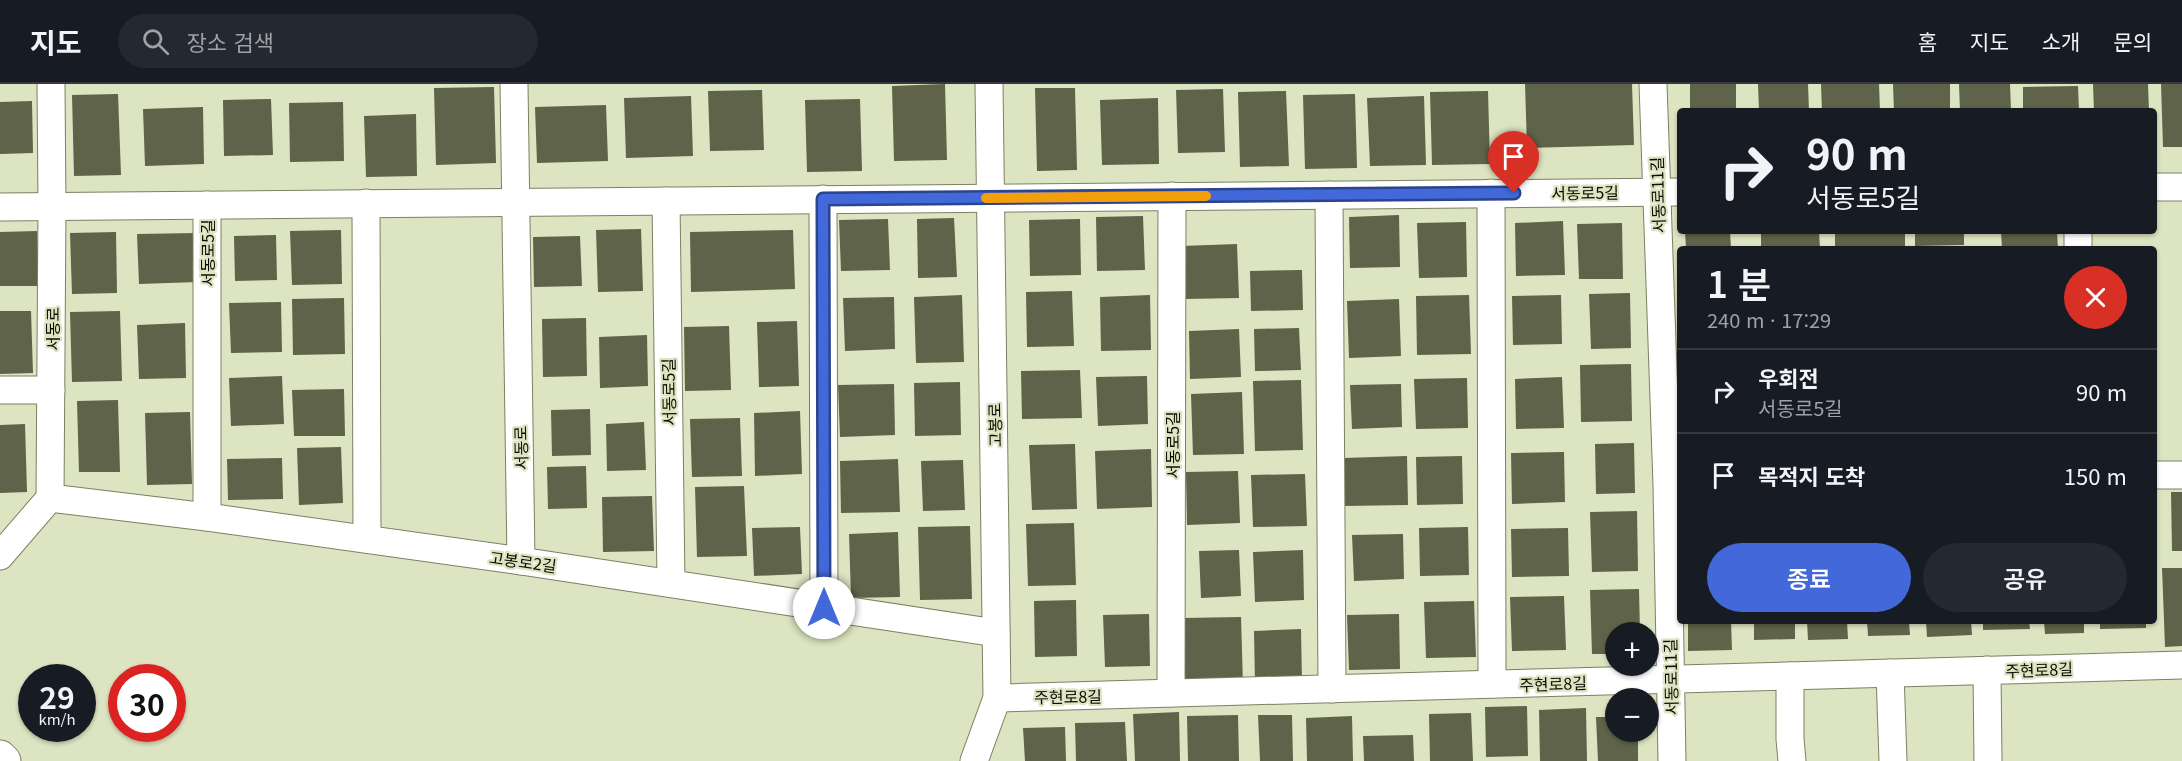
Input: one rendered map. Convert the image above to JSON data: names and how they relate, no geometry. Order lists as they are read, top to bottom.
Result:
{
  "streets": {
    "street": [
      "서동로5길",
      "서동로11길",
      "서동로",
      "고봉로",
      "고봉로2길",
      "주현로8길"
    ]
  },
  "crossings": [
    ["서동로5길", "서동로11길"],
    ["서동로5길", "서동로"],
    ["서동로5길", "고봉로"],
    ["서동로5길", "고봉로2길"],
    ["서동로5길", "주현로8길"],
    ["서동로11길", "주현로8길"],
    ["서동로", "고봉로2길"],
    ["고봉로", "고봉로2길"],
    ["고봉로", "주현로8길"]
  ],
  "page": {
    "header": "지도",
    "search": "장소 검색",
    "nav": [
      "홈",
      "지도",
      "소개",
      "문의"
    ],
    "turn": ["90 m", "서동로5길"],
    "heading": ["1 분", "240 m · 17:29"],
    "list": [
      {
        "name": "우회전",
        "note": "서동로5길",
        "value": "90 m"
      },
      {
        "name": "목적지 도착",
        "value": "150 m"
      }
    ],
    "buttons": ["종료", "공유"],
    "map_buttons": ["+", "−"],
    "speed": "29 km/h",
    "limit": "30"
  }
}
